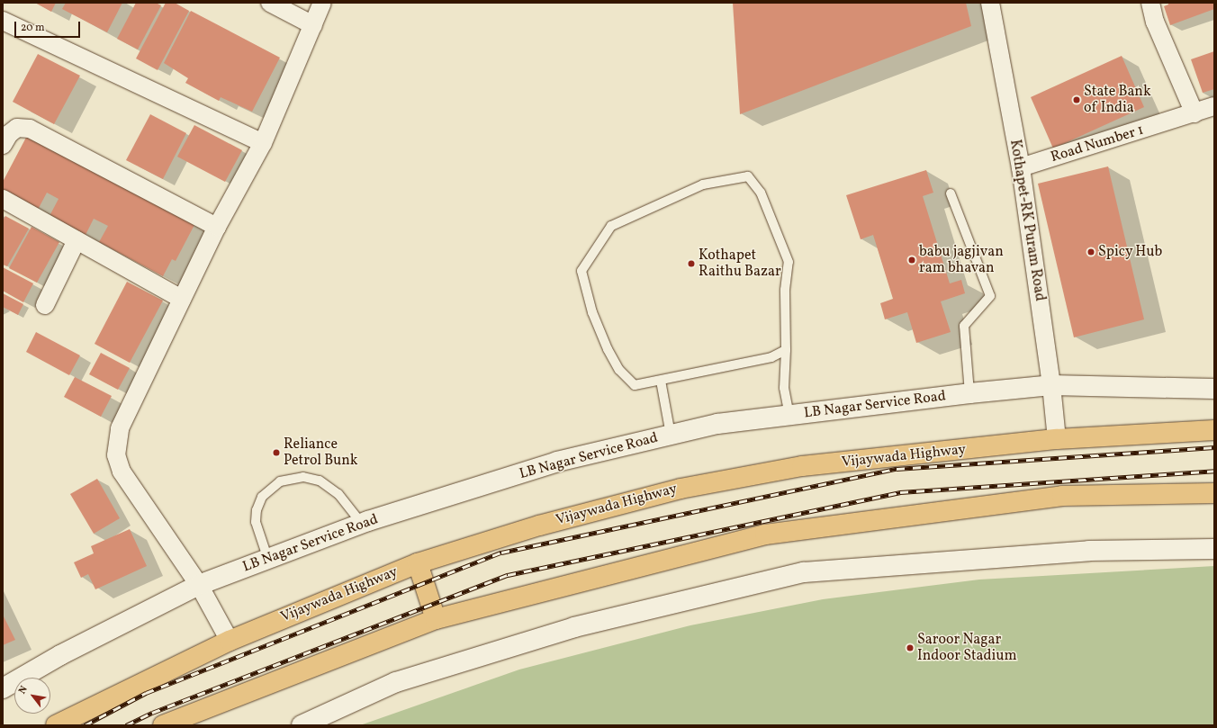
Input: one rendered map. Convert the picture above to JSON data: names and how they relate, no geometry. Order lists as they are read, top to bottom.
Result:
{
  "streets": {
    "highway": ["Vijaywada Highway"],
    "street": ["Road Number 1", "Kothapet-RK Puram Road", "LB Nagar Service Road"]
  },
  "crossings": [
    ["Road Number 1", "Kothapet-RK Puram Road"],
    ["Kothapet-RK Puram Road", "LB Nagar Service Road"],
    ["Kothapet-RK Puram Road", "Vijaywada Highway"]
  ],
  "places": [
    "State Bank of India",
    "Spicy Hub",
    "babu jagjivan ram bhavan",
    "Kothapet Raithu Bazar",
    "Reliance Petrol Bunk",
    "Saroor Nagar Indoor Stadium"
  ],
  "scale_bar": "20 m",
  "north": "top left"
}
